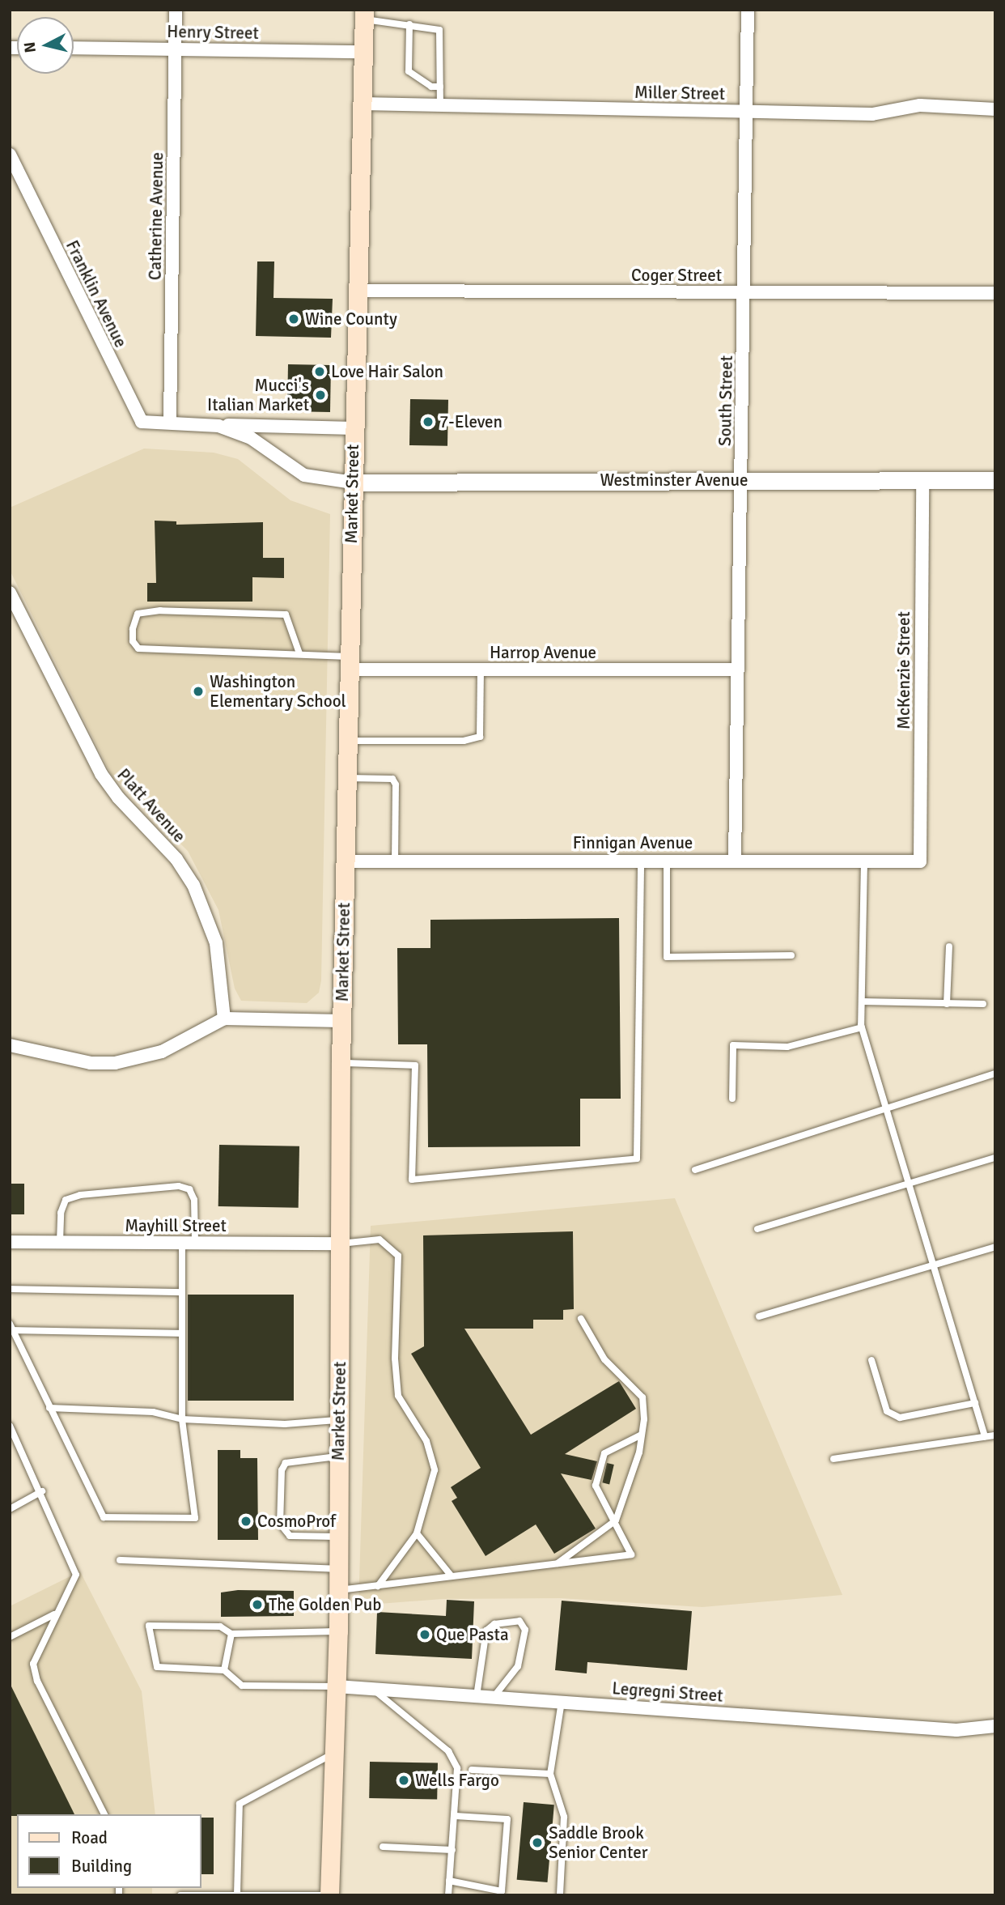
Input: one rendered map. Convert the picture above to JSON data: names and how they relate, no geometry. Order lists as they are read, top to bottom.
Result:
{
  "streets": {
    "main road": ["Market Street"],
    "street": [
      "Henry Street",
      "Miller Street",
      "Catherine Avenue",
      "Coger Street",
      "Franklin Avenue",
      "South Street",
      "Westminster Avenue",
      "Harrop Avenue",
      "McKenzie Street",
      "Platt Avenue",
      "Finnigan Avenue",
      "Mayhill Street",
      "Legregni Street"
    ]
  },
  "crossings": [
    ["Henry Street", "Catherine Avenue"],
    ["Henry Street", "Market Street"],
    ["Miller Street", "South Street"],
    ["Miller Street", "Market Street"],
    ["Catherine Avenue", "Franklin Avenue"],
    ["Coger Street", "South Street"],
    ["Coger Street", "Market Street"],
    ["South Street", "Westminster Avenue"],
    ["South Street", "Harrop Avenue"],
    ["South Street", "Finnigan Avenue"],
    ["Westminster Avenue", "Market Street"],
    ["Westminster Avenue", "McKenzie Street"],
    ["Market Street", "Harrop Avenue"],
    ["Market Street", "Finnigan Avenue"],
    ["Market Street", "Mayhill Street"],
    ["Market Street", "Legregni Street"],
    ["McKenzie Street", "Finnigan Avenue"]
  ],
  "places": [
    "Wine County",
    "Love Hair Salon",
    "Mucci's Italian Market",
    "7-Eleven",
    "Washington Elementary School",
    "CosmoProf",
    "The Golden Pub",
    "Que Pasta",
    "Wells Fargo",
    "Saddle Brook Senior Center"
  ],
  "legend": ["Road", "Building"],
  "north": "left"
}
